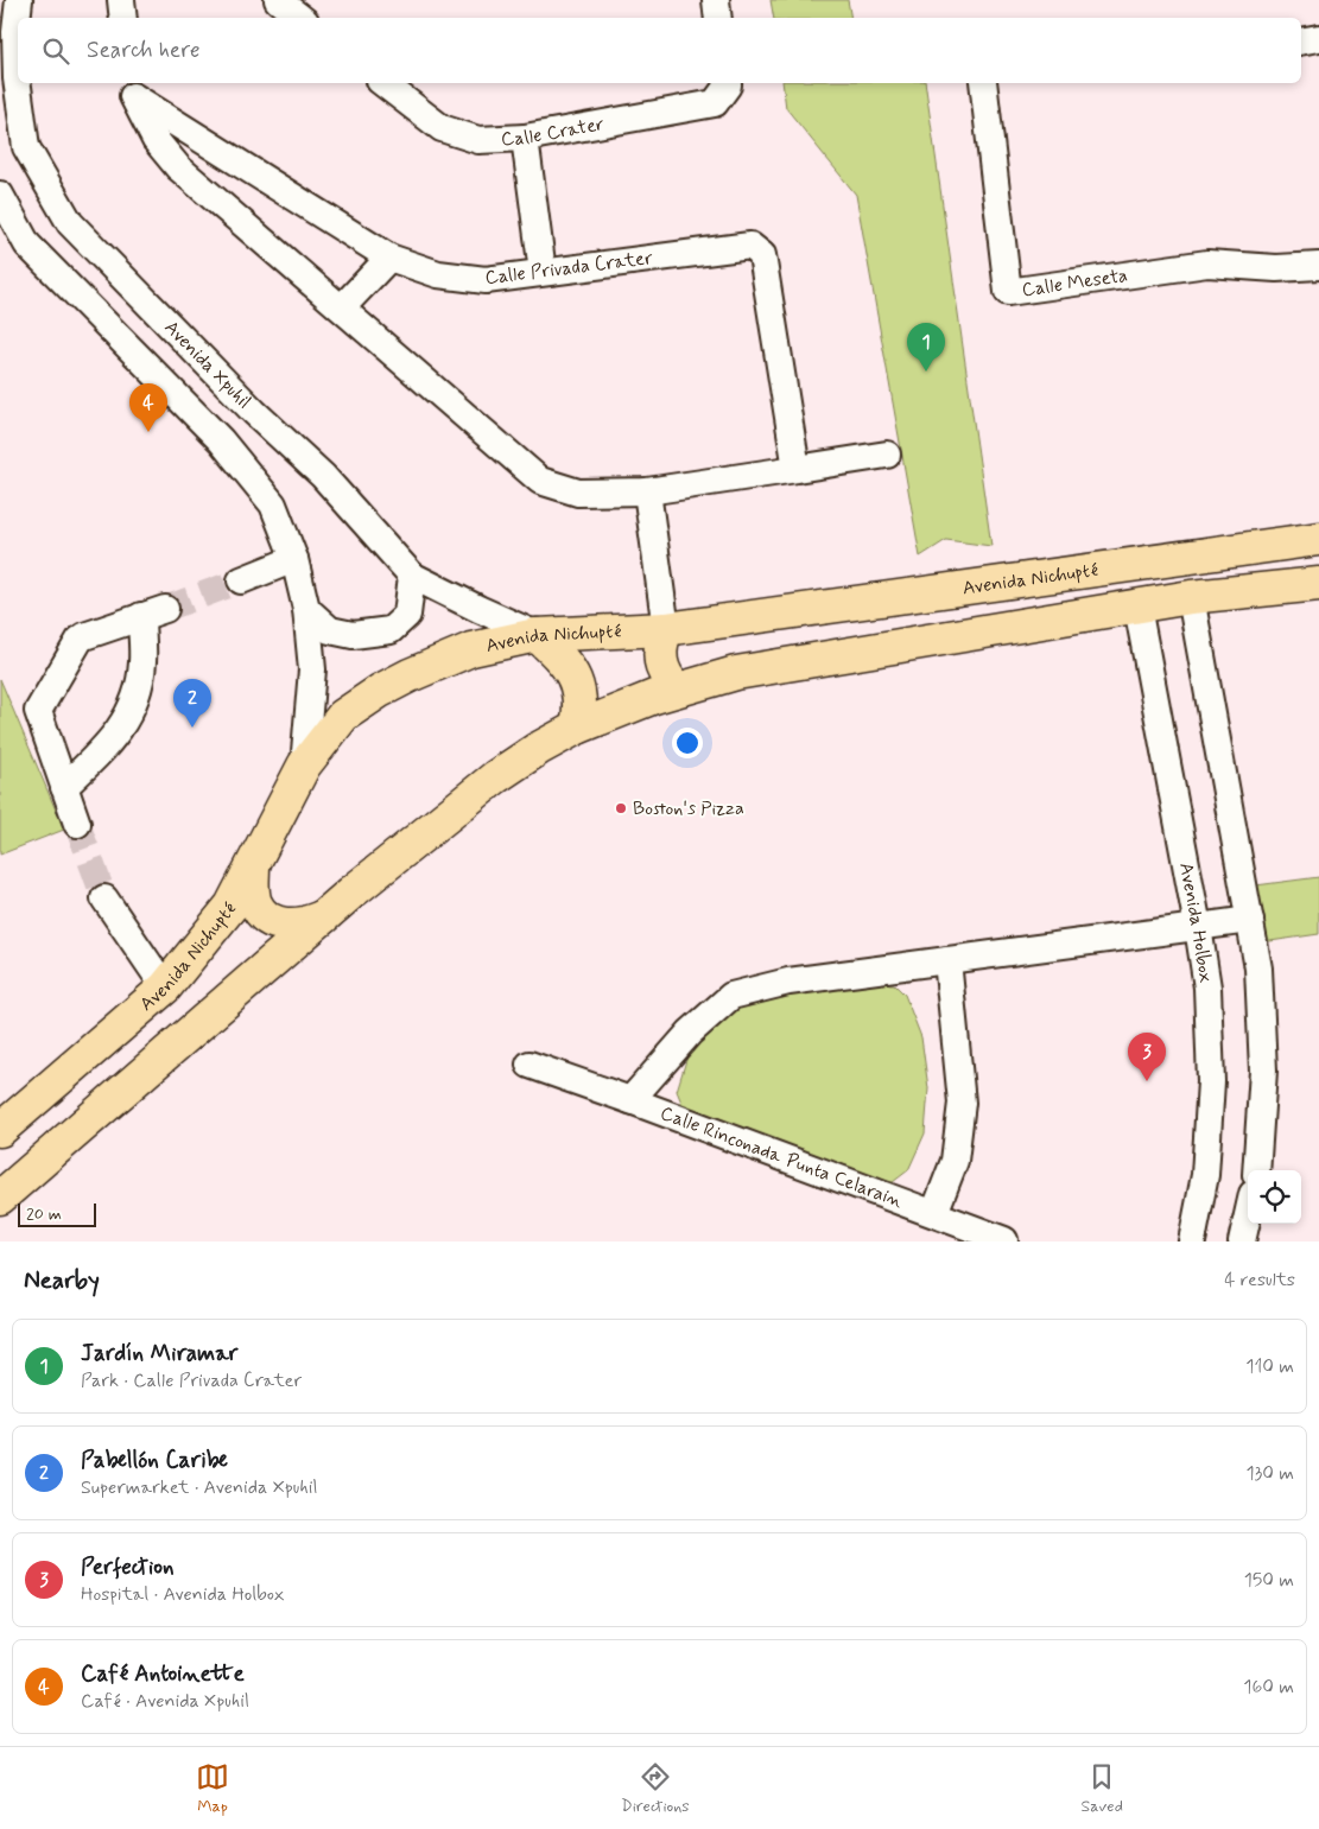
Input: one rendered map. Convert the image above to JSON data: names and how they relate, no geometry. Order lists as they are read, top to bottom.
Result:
{
  "streets": {
    "main road": ["Avenida Nichupté"],
    "street": [
      "Calle Crater",
      "Calle Privada Crater",
      "Calle Meseta",
      "Avenida Xpuhil",
      "Avenida Holbox",
      "Calle Rinconada Punta Celarain"
    ]
  },
  "crossings": [
    ["Avenida Xpuhil", "Avenida Nichupté"],
    ["Avenida Holbox", "Calle Rinconada Punta Celarain"]
  ],
  "places": ["Boston's Pizza"],
  "scale_bar": "20 m",
  "page": {
    "search": "Search here",
    "pins": [
      "1",
      "4",
      "2",
      "3"
    ],
    "scale": "20 m",
    "heading": ["Nearby", "4 results"],
    "list": [
      {
        "mark": "1",
        "name": "Jardín Miramar",
        "note": "Park · Calle Privada Crater",
        "value": "110 m"
      },
      {
        "mark": "2",
        "name": "Pabellón Caribe",
        "note": "Supermarket · Avenida Xpuhil",
        "value": "130 m"
      },
      {
        "mark": "3",
        "name": "Perfection",
        "note": "Hospital · Avenida Holbox",
        "value": "150 m"
      },
      {
        "mark": "4",
        "name": "Café Antoinette",
        "note": "Café · Avenida Xpuhil",
        "value": "160 m"
      }
    ],
    "nav": ["Map", "Directions", "Saved"]
  }
}
